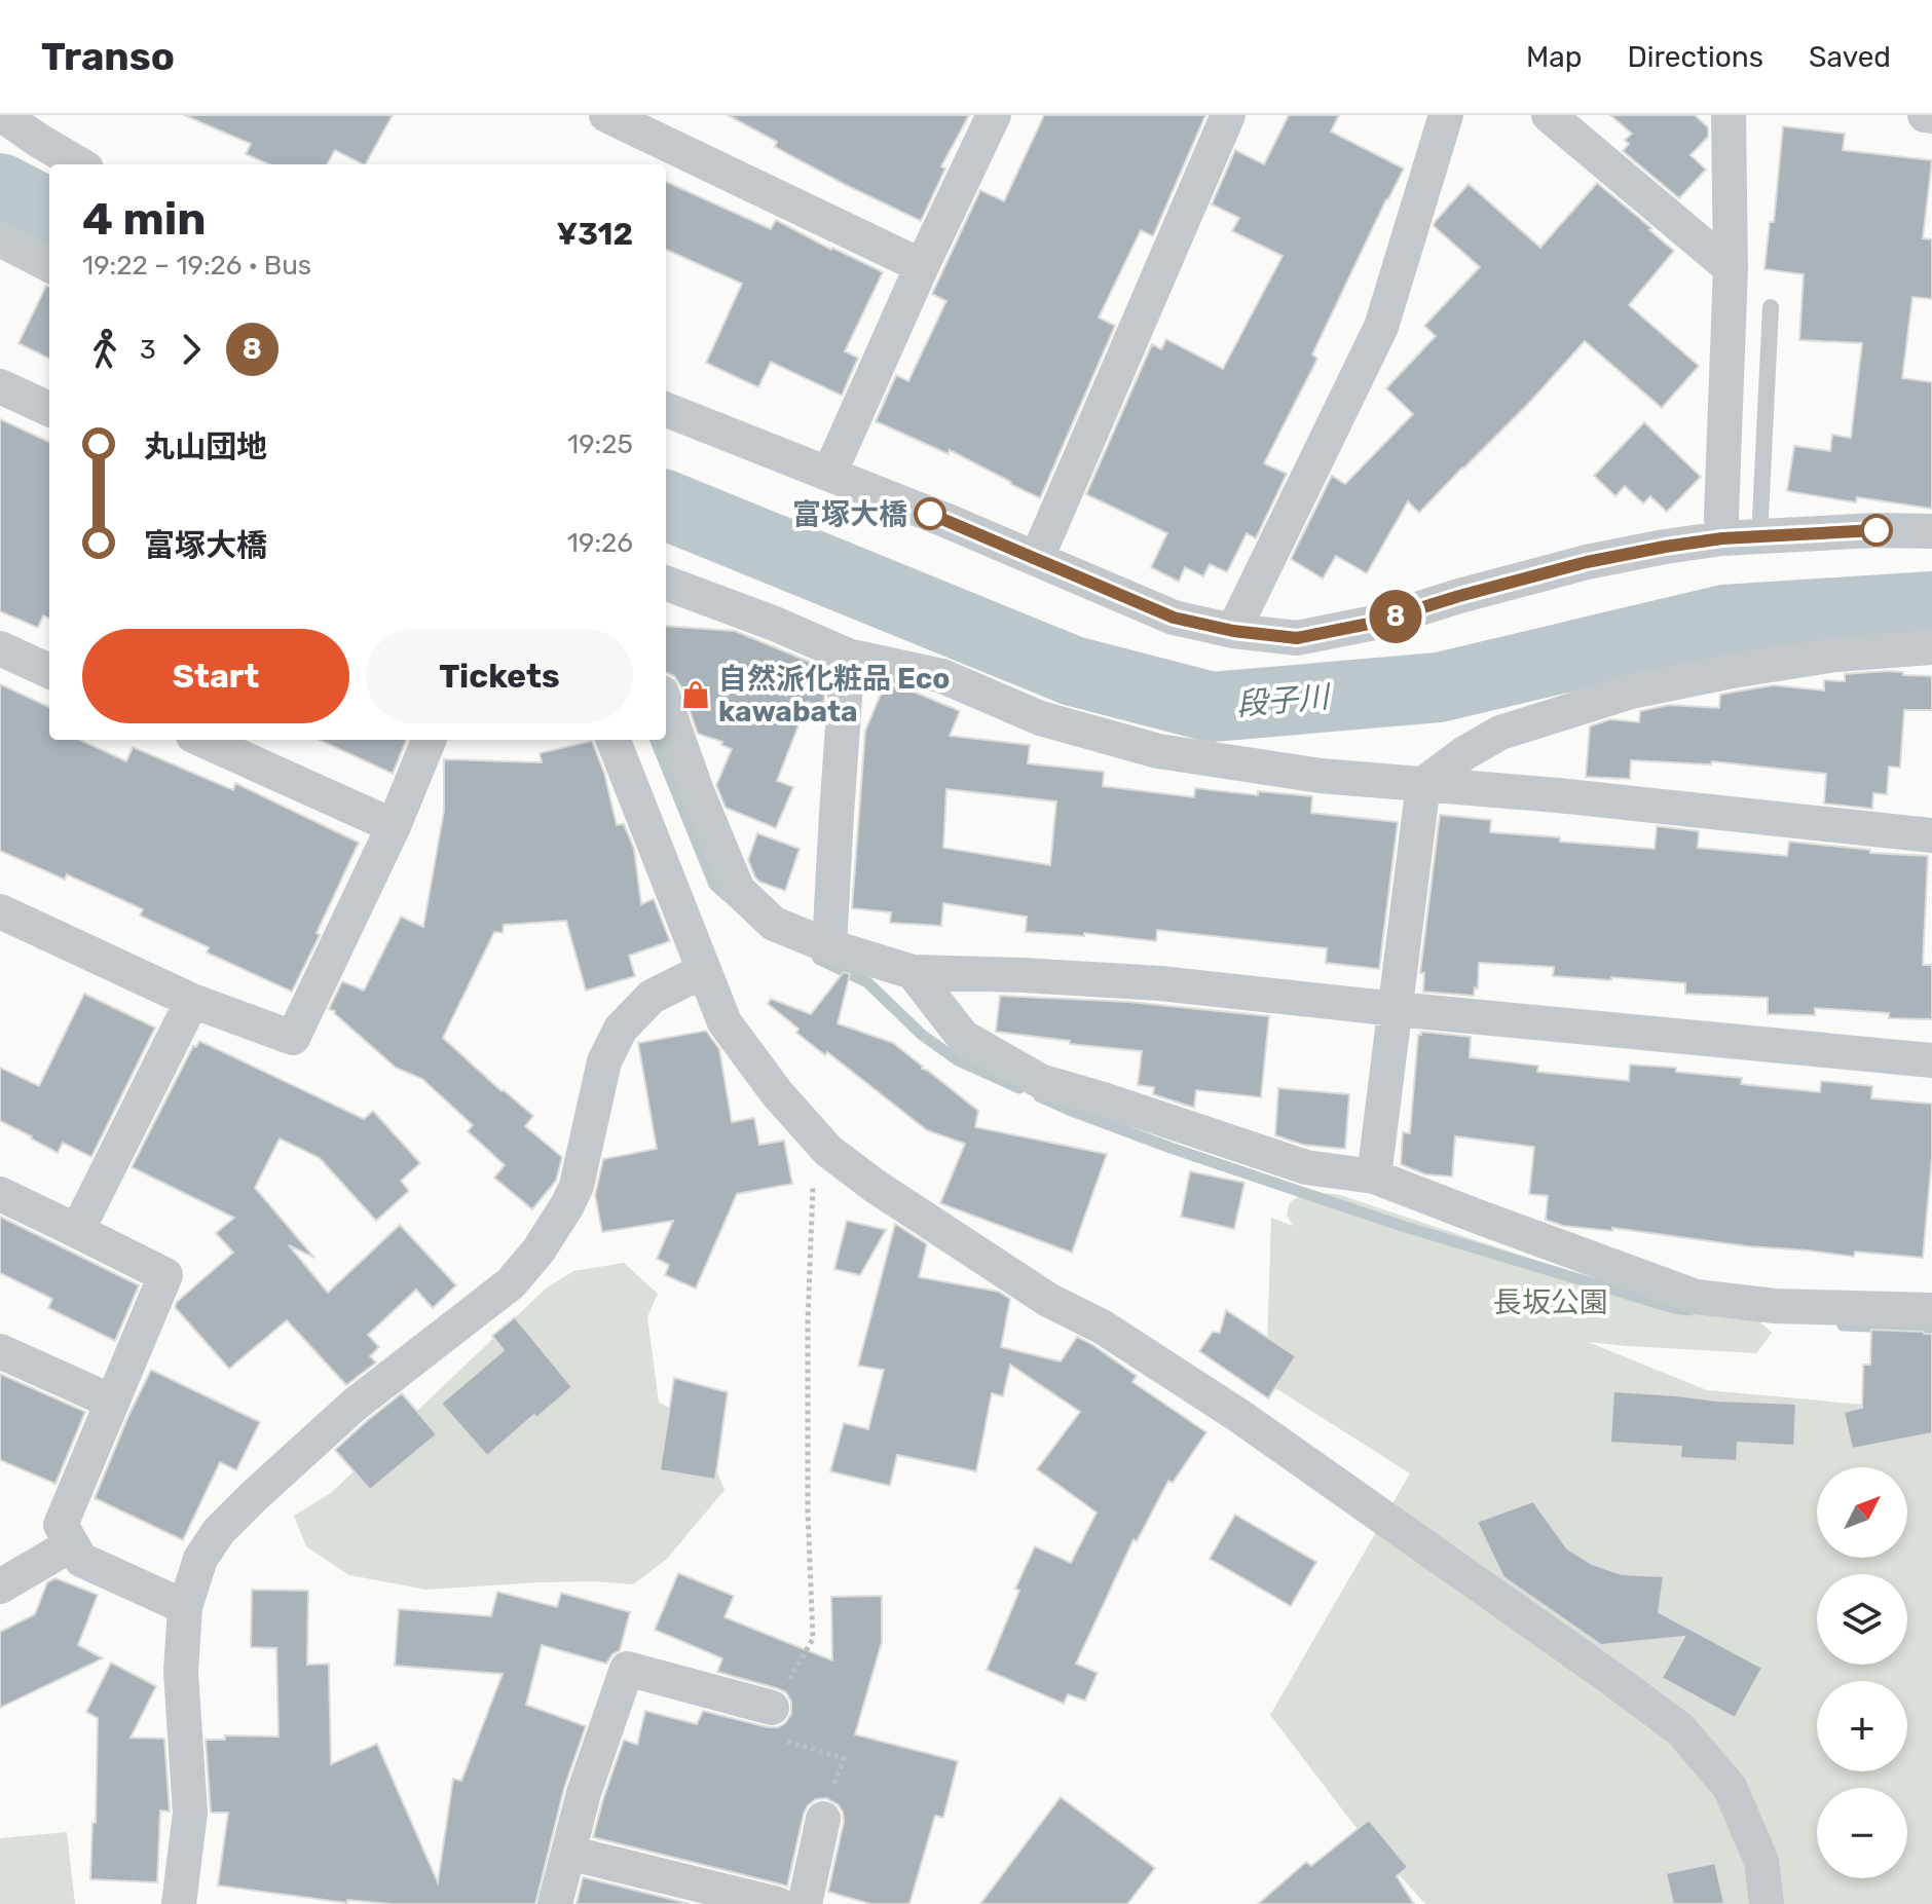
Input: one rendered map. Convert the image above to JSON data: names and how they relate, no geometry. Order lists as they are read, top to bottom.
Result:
{
  "water": ["段子川"],
  "parks": ["長坂公園"],
  "places": {
    "other": ["富塚大橋"],
    "shop": ["自然派化粧品 Eco kawabata"]
  },
  "lines": ["bus line 8"],
  "north": "top right",
  "page": {
    "header": "Transo",
    "nav": ["Map", "Directions", "Saved"],
    "on_map": "8",
    "heading": ["4 min", "19:22 – 19:26 · Bus", "¥312"],
    "legs": ["3", "8"],
    "list": [
      {
        "name": "丸山団地",
        "value": "19:25"
      },
      {
        "name": "富塚大橋",
        "value": "19:26"
      }
    ],
    "buttons": ["Start", "Tickets"],
    "map_buttons": ["+", "−"]
  }
}
